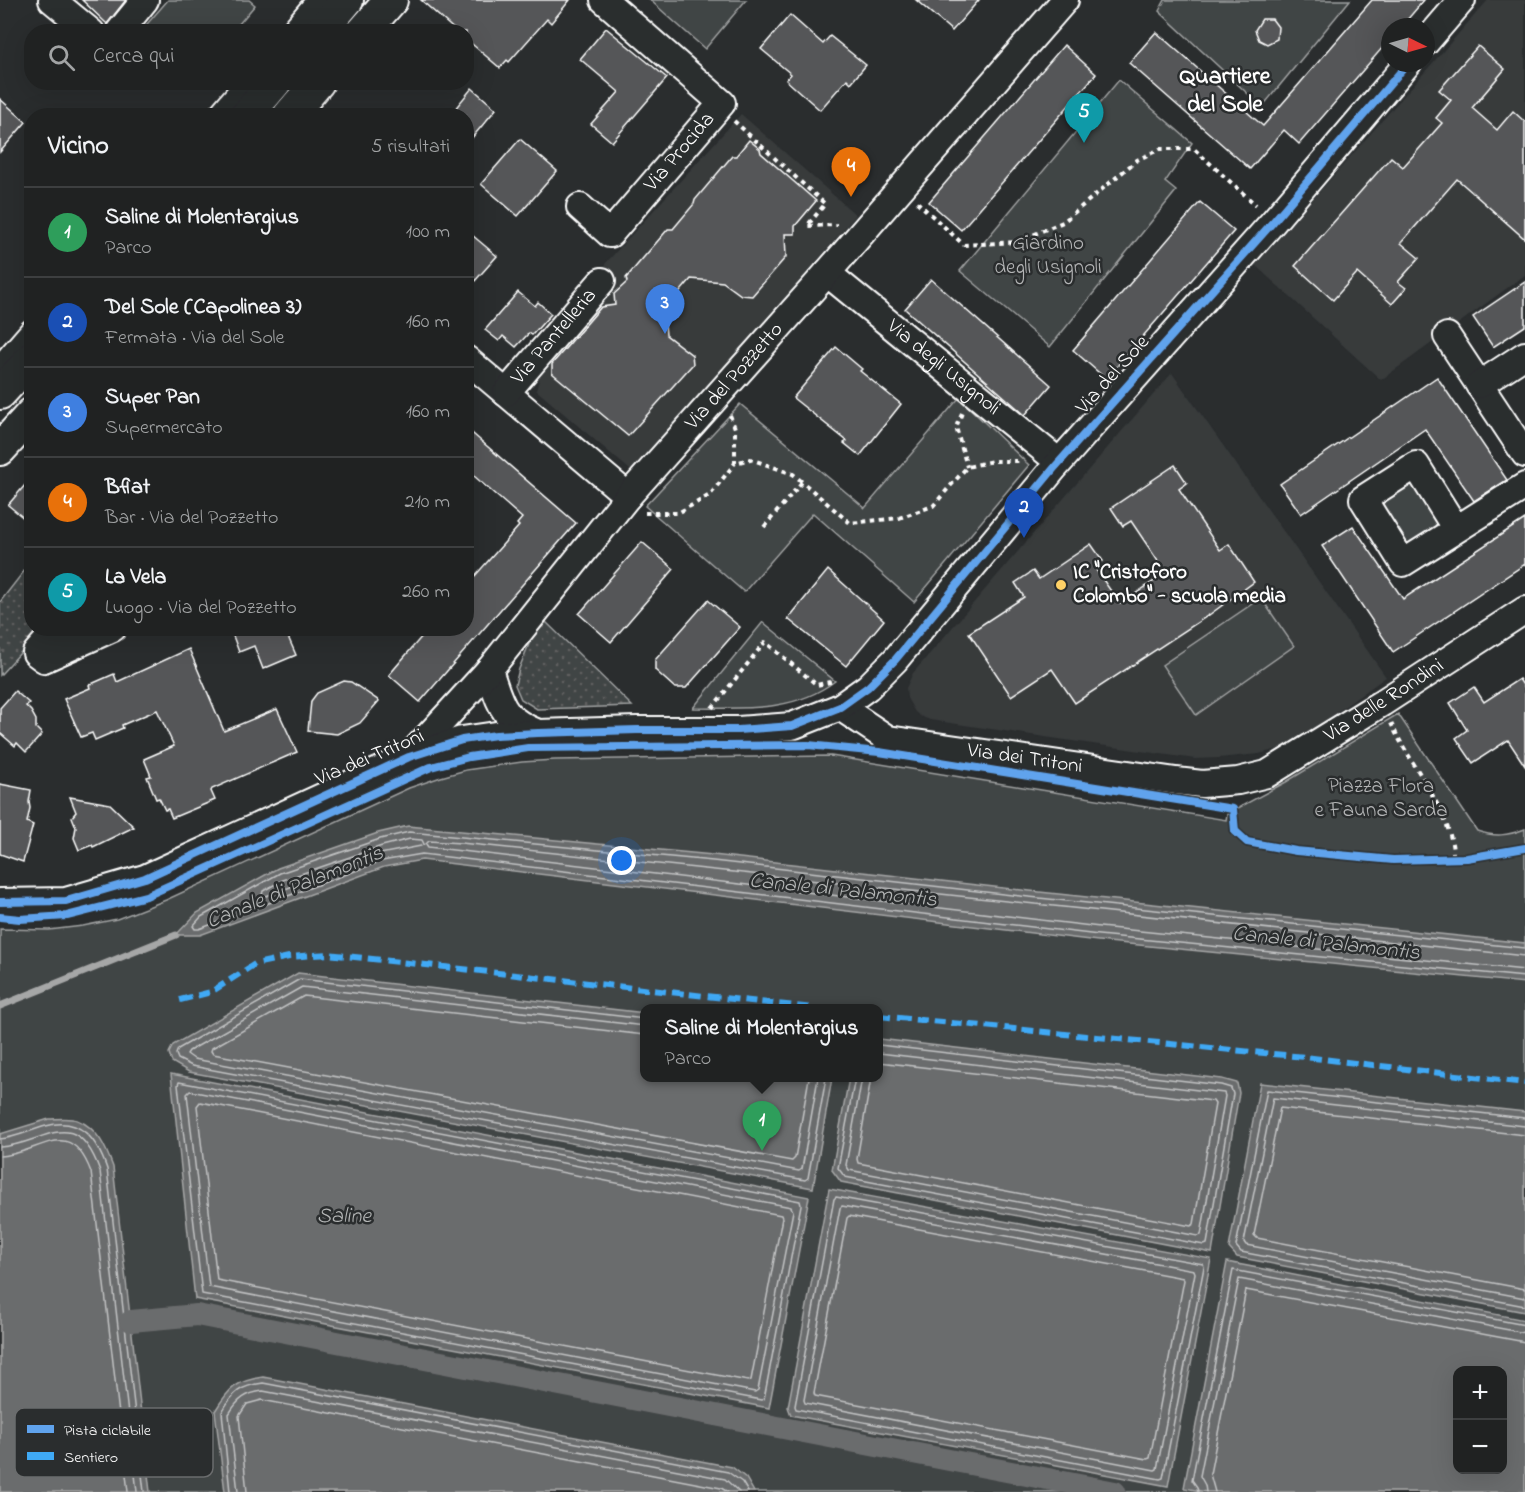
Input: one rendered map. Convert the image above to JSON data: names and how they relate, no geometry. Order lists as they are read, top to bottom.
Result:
{
  "streets": {
    "street": [
      "Via Procida",
      "Via Pantelleria",
      "Via degli Usignoli",
      "Via del Sole",
      "Via del Pozzetto",
      "Via delle Rondini",
      "Via dei Tritoni"
    ]
  },
  "crossings": [
    ["Via degli Usignoli", "Via del Sole"],
    ["Via degli Usignoli", "Via del Pozzetto"],
    ["Via del Sole", "Via dei Tritoni"],
    ["Via del Pozzetto", "Via dei Tritoni"],
    ["Via delle Rondini", "Via dei Tritoni"]
  ],
  "districts": ["Quartiere del Sole"],
  "water": ["Canale di Palamontis", "Saline"],
  "parks": ["Giardino degli Usignoli", "Piazza Flora e Fauna Sarda"],
  "places": ["IC \"Cristoforo Colombo\" - scuola media"],
  "legend": ["Pista ciclabile", "Sentiero"],
  "north": "right",
  "page": {
    "search": "Cerca qui",
    "pins": [
      "5",
      "4",
      "3",
      "2",
      "1"
    ],
    "heading": ["Vicino", "5 risultati"],
    "list": [
      {
        "mark": "1",
        "name": "Saline di Molentargius",
        "note": "Parco",
        "value": "100 m"
      },
      {
        "mark": "2",
        "name": "Del Sole (Capolinea 3)",
        "note": "Fermata · Via del Sole",
        "value": "160 m"
      },
      {
        "mark": "3",
        "name": "Super Pan",
        "note": "Supermercato",
        "value": "160 m"
      },
      {
        "mark": "4",
        "name": "Bflat",
        "note": "Bar · Via del Pozzetto",
        "value": "210 m"
      },
      {
        "mark": "5",
        "name": "La Vela",
        "note": "Luogo · Via del Pozzetto",
        "value": "260 m"
      }
    ],
    "popup": ["Saline di Molentargius", "Parco"],
    "map_buttons": ["+", "−"]
  }
}
